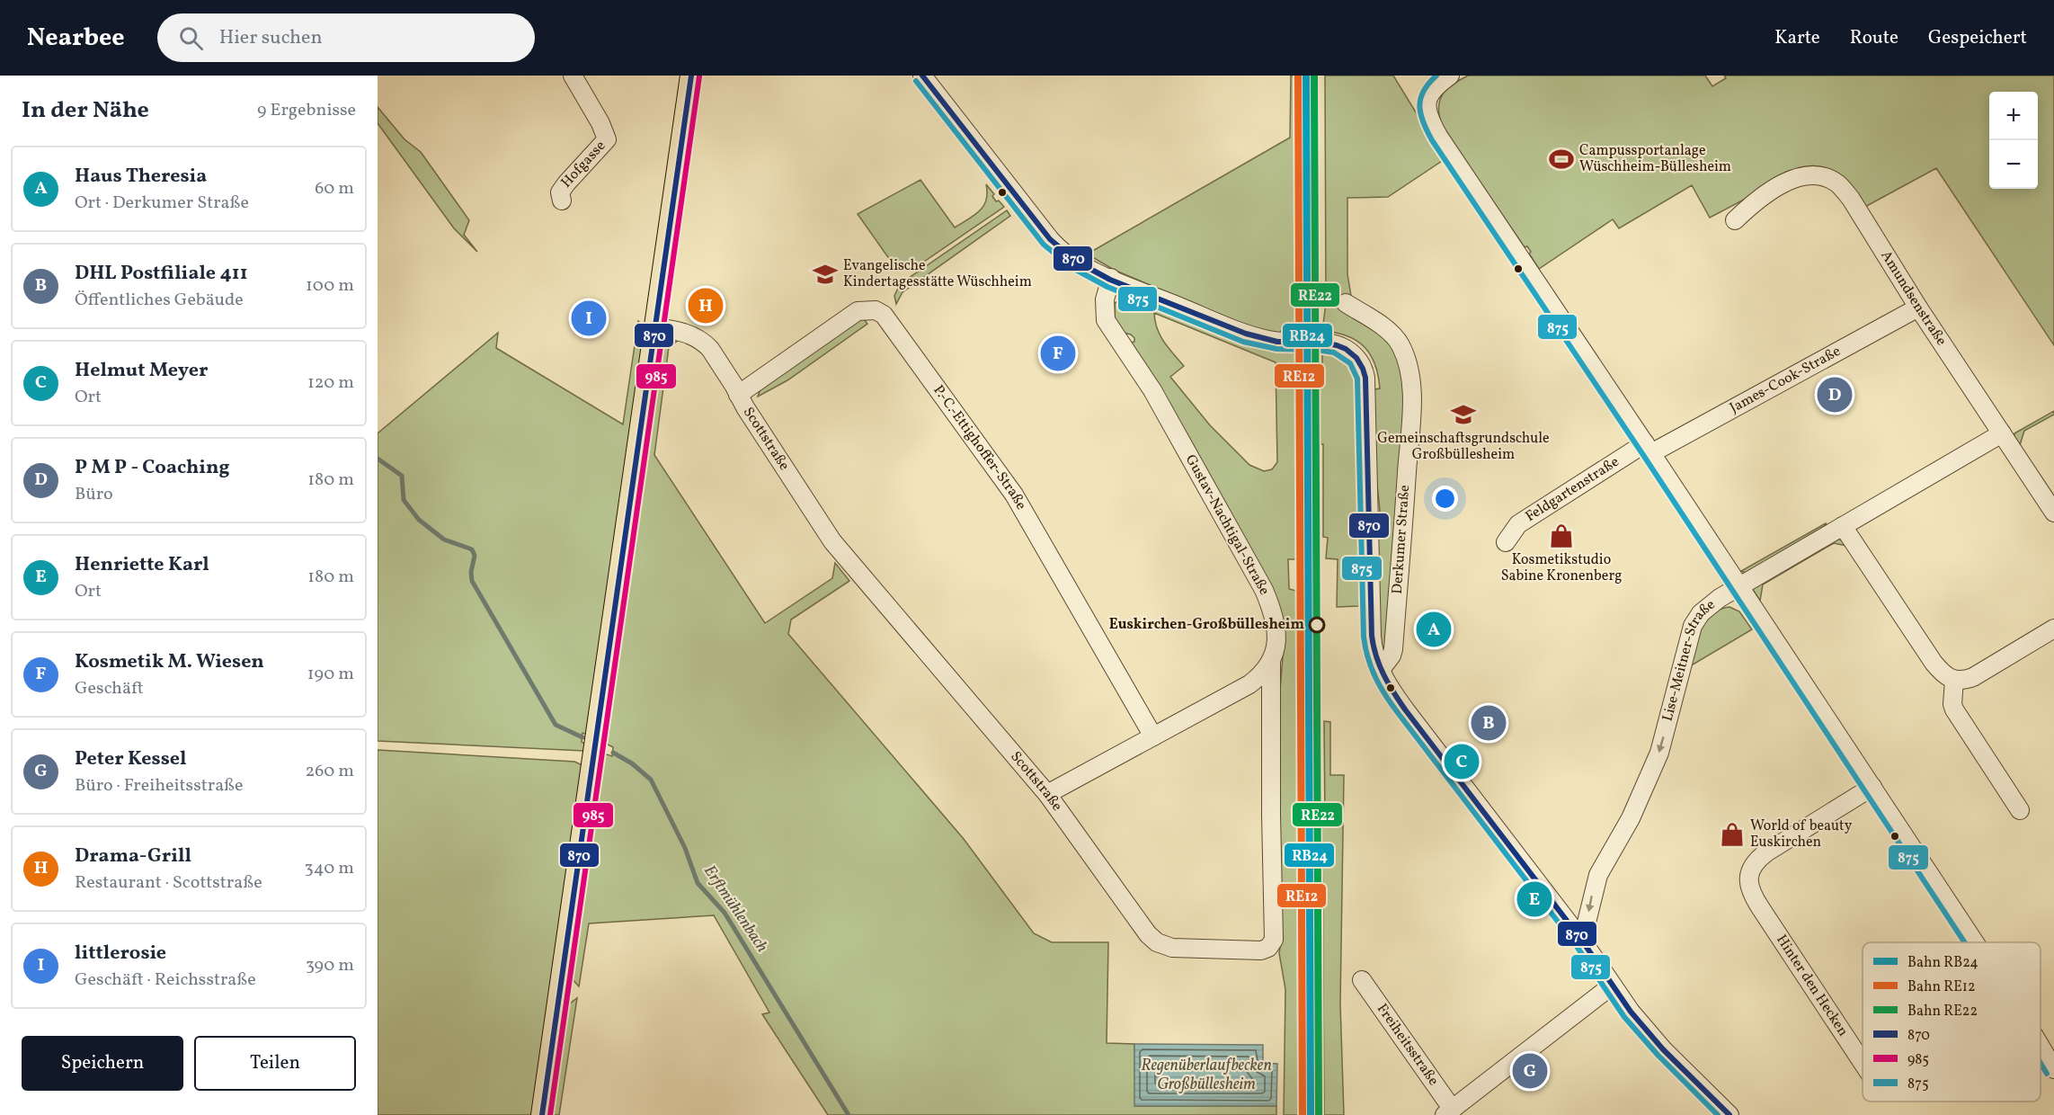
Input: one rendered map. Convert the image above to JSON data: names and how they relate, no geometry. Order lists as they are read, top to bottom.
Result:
{
  "streets": {
    "street": [
      "Hofgasse",
      "Amundsenstraße",
      "James-Cook-Straße",
      "Scottstraße",
      "P.-C.-Ettighoffer-Straße",
      "Feldgartenstraße",
      "Gustav-Nachtigal-Straße",
      "Derkumer Straße",
      "Lise-Meitner-Straße",
      "Hinter den Hecken",
      "Freiheitsstraße"
    ]
  },
  "crossings": [
    ["Amundsenstraße", "James-Cook-Straße"],
    ["Amundsenstraße", "Lise-Meitner-Straße"],
    ["James-Cook-Straße", "Feldgartenstraße"],
    ["Scottstraße", "P.-C.-Ettighoffer-Straße"],
    ["Scottstraße", "Gustav-Nachtigal-Straße"]
  ],
  "one_way": ["Lise-Meitner-Straße"],
  "water": ["Erftmühlenbach", "Regenüberlaufbecken Großbüllesheim"],
  "places": {
    "sports": ["Campussportanlage Wüschheim-Büllesheim"],
    "school or university": ["Evangelische Kindertagesstätte Wüschheim", "Gemeinschaftsgrundschule Großbüllesheim"],
    "shop": ["Kosmetikstudio Sabine Kronenberg", "World of beauty Euskirchen"],
    "other": ["Euskirchen-Großbüllesheim"]
  },
  "lines": [
    "rail line RB24",
    "rail line RE12",
    "rail line RE22",
    "transit line 870",
    "transit line 875",
    "transit line 985"
  ],
  "legend": [
    "Bahn RB24",
    "Bahn RE12",
    "Bahn RE22",
    "870",
    "985",
    "875"
  ],
  "page": {
    "header": "Nearbee",
    "search": "Hier suchen",
    "nav": ["Karte", "Route", "Gespeichert"],
    "heading": ["In der Nähe", "9 Ergebnisse"],
    "map_buttons": ["+", "−"],
    "list": [
      {
        "mark": "A",
        "name": "Haus Theresia",
        "note": "Ort · Derkumer Straße",
        "value": "60 m"
      },
      {
        "mark": "B",
        "name": "DHL Postfiliale 411",
        "note": "Öffentliches Gebäude",
        "value": "100 m"
      },
      {
        "mark": "C",
        "name": "Helmut Meyer",
        "note": "Ort",
        "value": "120 m"
      },
      {
        "mark": "D",
        "name": "P M P - Coaching",
        "note": "Büro",
        "value": "180 m"
      },
      {
        "mark": "E",
        "name": "Henriette Karl",
        "note": "Ort",
        "value": "180 m"
      },
      {
        "mark": "F",
        "name": "Kosmetik M. Wiesen",
        "note": "Geschäft",
        "value": "190 m"
      },
      {
        "mark": "G",
        "name": "Peter Kessel",
        "note": "Büro · Freiheitsstraße",
        "value": "260 m"
      },
      {
        "mark": "H",
        "name": "Drama-Grill",
        "note": "Restaurant · Scottstraße",
        "value": "340 m"
      },
      {
        "mark": "I",
        "name": "littlerosie",
        "note": "Geschäft · Reichsstraße",
        "value": "390 m"
      }
    ],
    "pins": [
      "H",
      "I",
      "F",
      "D",
      "A",
      "B",
      "C",
      "E",
      "G"
    ],
    "buttons": ["Speichern", "Teilen"]
  }
}
